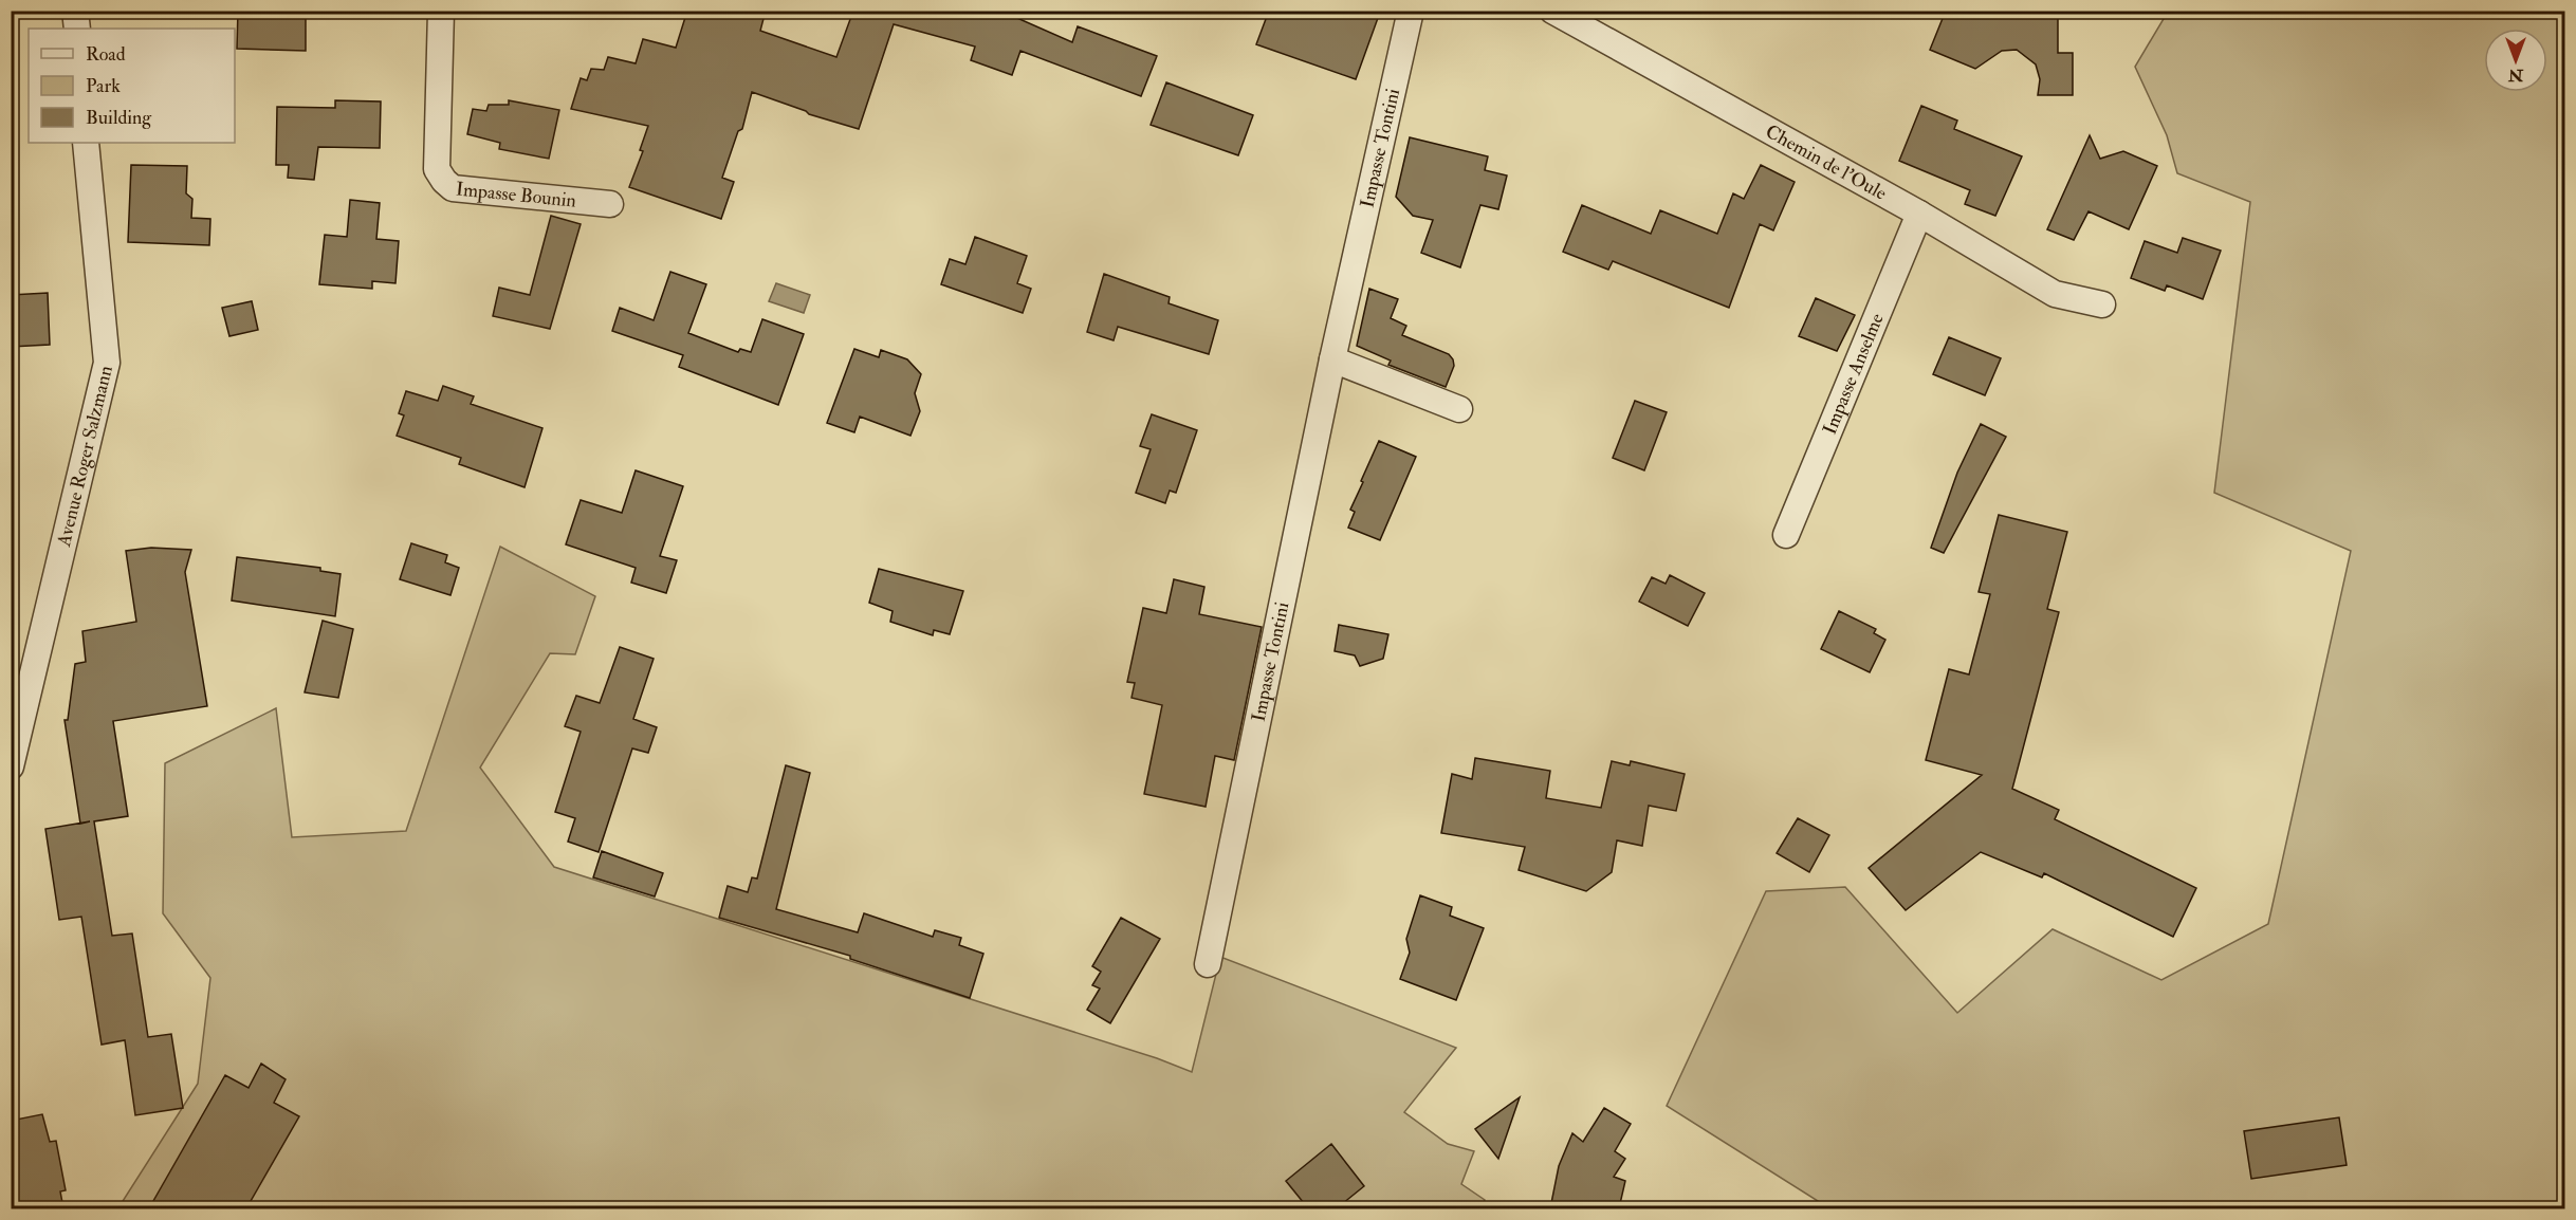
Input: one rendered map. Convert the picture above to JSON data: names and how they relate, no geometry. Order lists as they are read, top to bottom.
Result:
{
  "streets": {
    "street": [
      "Impasse Tontini",
      "Chemin de l'Oule",
      "Impasse Bounin",
      "Impasse Anselme",
      "Avenue Roger Salzmann"
    ]
  },
  "crossings": [
    ["Chemin de l'Oule", "Impasse Anselme"]
  ],
  "legend": ["Road", "Park", "Building"],
  "north": "bottom"
}
